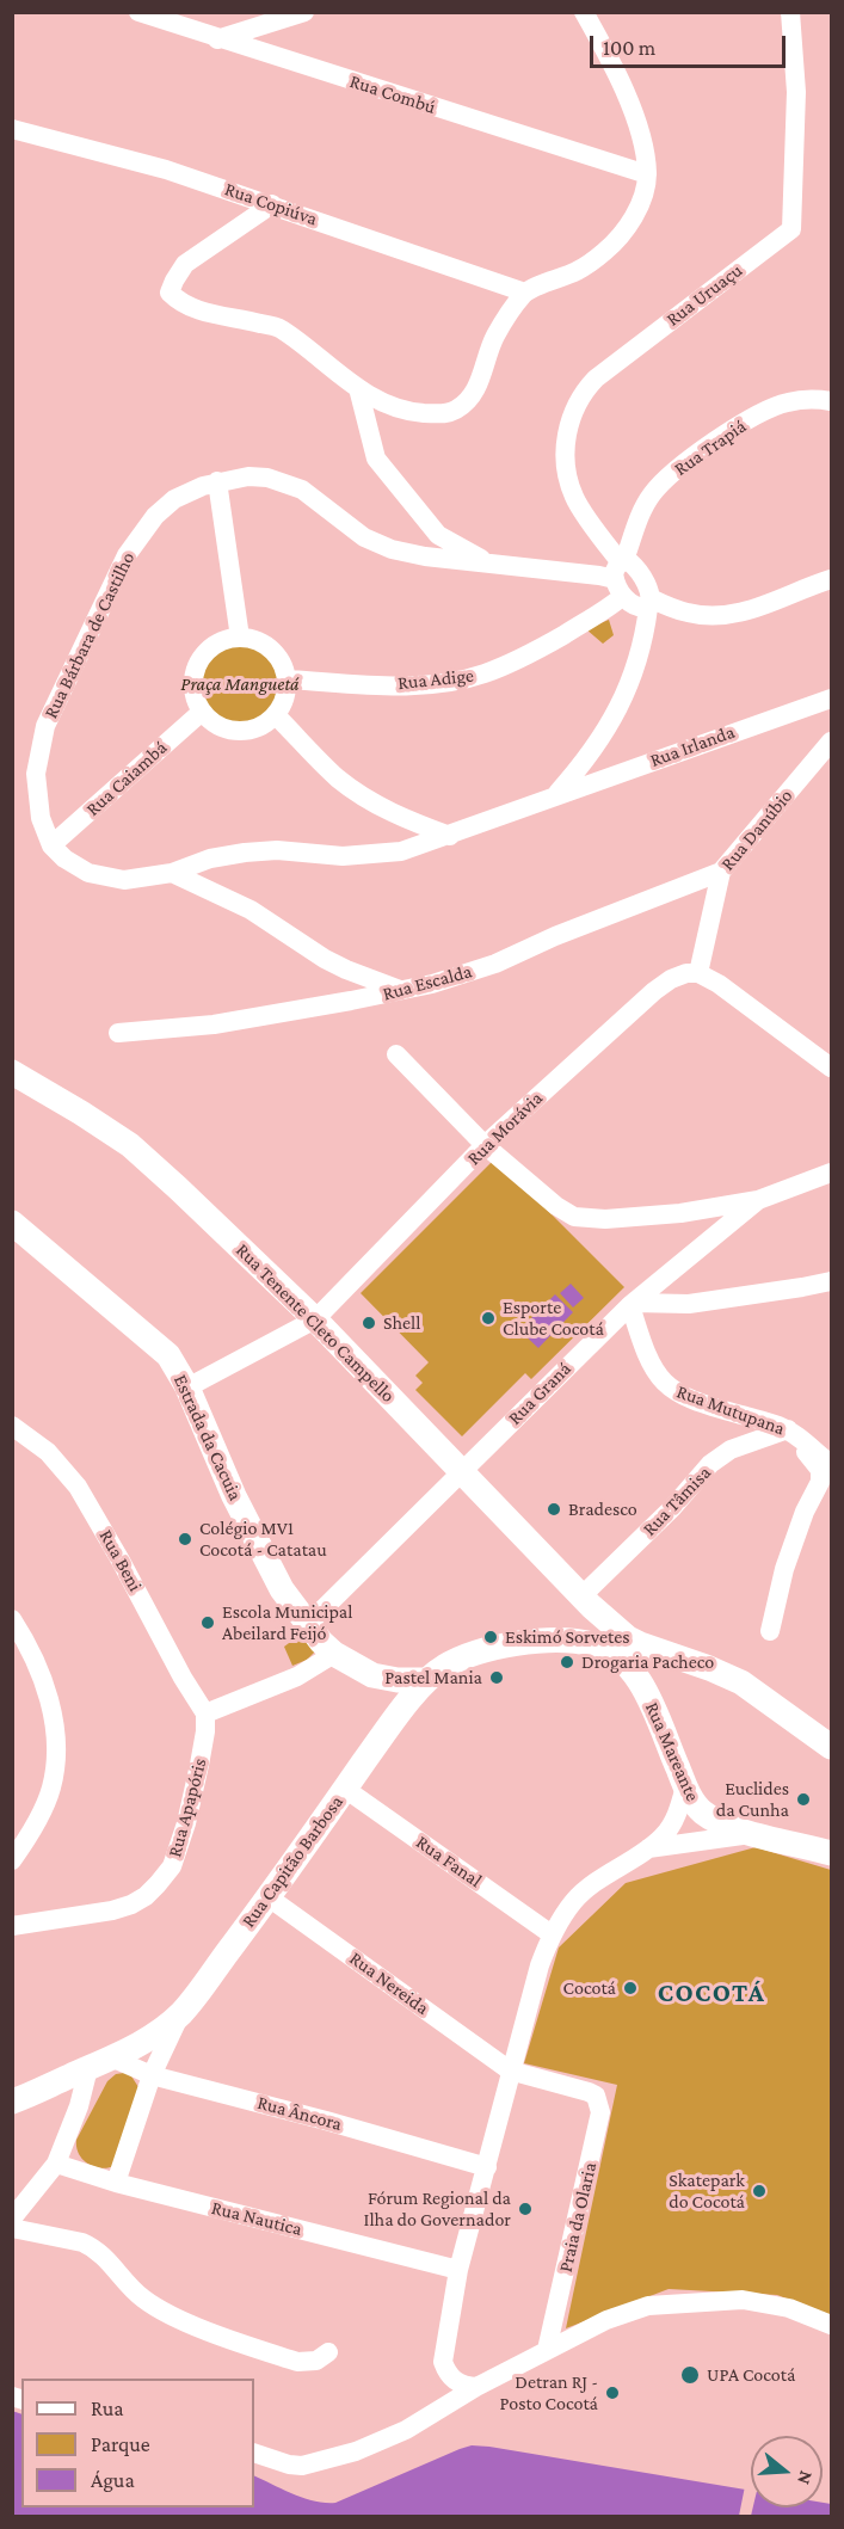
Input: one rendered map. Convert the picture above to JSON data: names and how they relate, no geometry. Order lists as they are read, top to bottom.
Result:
{
  "streets": {
    "main road": [
      "Rua Tenente Cleto Campello",
      "Estrada da Cacuia",
      "Rua Mareante",
      "Rua Capitão Barbosa"
    ],
    "street": [
      "Rua Combú",
      "Rua Copiúva",
      "Rua Uruaçu",
      "Rua Trapiá",
      "Rua Bárbara de Castilho",
      "Rua Adige",
      "Rua Irlanda",
      "Rua Caiambá",
      "Rua Danúbio",
      "Rua Escalda",
      "Rua Morávia",
      "Rua Graná",
      "Rua Mutupana",
      "Rua Tâmisa",
      "Rua Beni",
      "Rua Apapóris",
      "Rua Fanal",
      "Rua Nereida",
      "Rua Âncora",
      "Praia da Olaria",
      "Rua Nautica"
    ]
  },
  "crossings": [
    ["Rua Uruaçu", "Rua Trapiá"],
    ["Rua Uruaçu", "Rua Bárbara de Castilho"],
    ["Rua Uruaçu", "Rua Adige"],
    ["Rua Trapiá", "Rua Bárbara de Castilho"],
    ["Rua Trapiá", "Rua Adige"],
    ["Rua Trapiá", "Rua Irlanda"],
    ["Rua Bárbara de Castilho", "Rua Adige"],
    ["Rua Bárbara de Castilho", "Rua Caiambá"],
    ["Rua Adige", "Rua Caiambá"],
    ["Rua Danúbio", "Rua Escalda"],
    ["Rua Danúbio", "Rua Morávia"],
    ["Rua Morávia", "Rua Tenente Cleto Campello"],
    ["Rua Morávia", "Estrada da Cacuia"],
    ["Rua Tenente Cleto Campello", "Rua Graná"],
    ["Rua Tenente Cleto Campello", "Rua Tâmisa"],
    ["Rua Graná", "Rua Mutupana"],
    ["Rua Graná", "Estrada da Cacuia"],
    ["Rua Mutupana", "Rua Tâmisa"],
    ["Estrada da Cacuia", "Rua Capitão Barbosa"],
    ["Rua Beni", "Rua Apapóris"],
    ["Rua Mareante", "Rua Capitão Barbosa"],
    ["Rua Capitão Barbosa", "Rua Fanal"],
    ["Rua Capitão Barbosa", "Rua Nereida"],
    ["Rua Capitão Barbosa", "Rua Âncora"],
    ["Rua Nereida", "Praia da Olaria"]
  ],
  "districts": ["COCOTÁ"],
  "parks": ["Praça Manguetá"],
  "places": [
    "Esporte Clube Cocotá",
    "Shell",
    "Bradesco",
    "Colégio MV1 Cocotá - Catatau",
    "Escola Municipal Abeilard Feijó",
    "Eskimó Sorvetes",
    "Drogaria Pacheco",
    "Pastel Mania",
    "Euclides da Cunha",
    "Cocotá",
    "Skatepark do Cocotá",
    "Fórum Regional da Ilha do Governador",
    "UPA Cocotá",
    "Detran RJ - Posto Cocotá"
  ],
  "legend": ["Rua", "Parque", "Água"],
  "scale_bar": "100 m",
  "north": "right"
}
